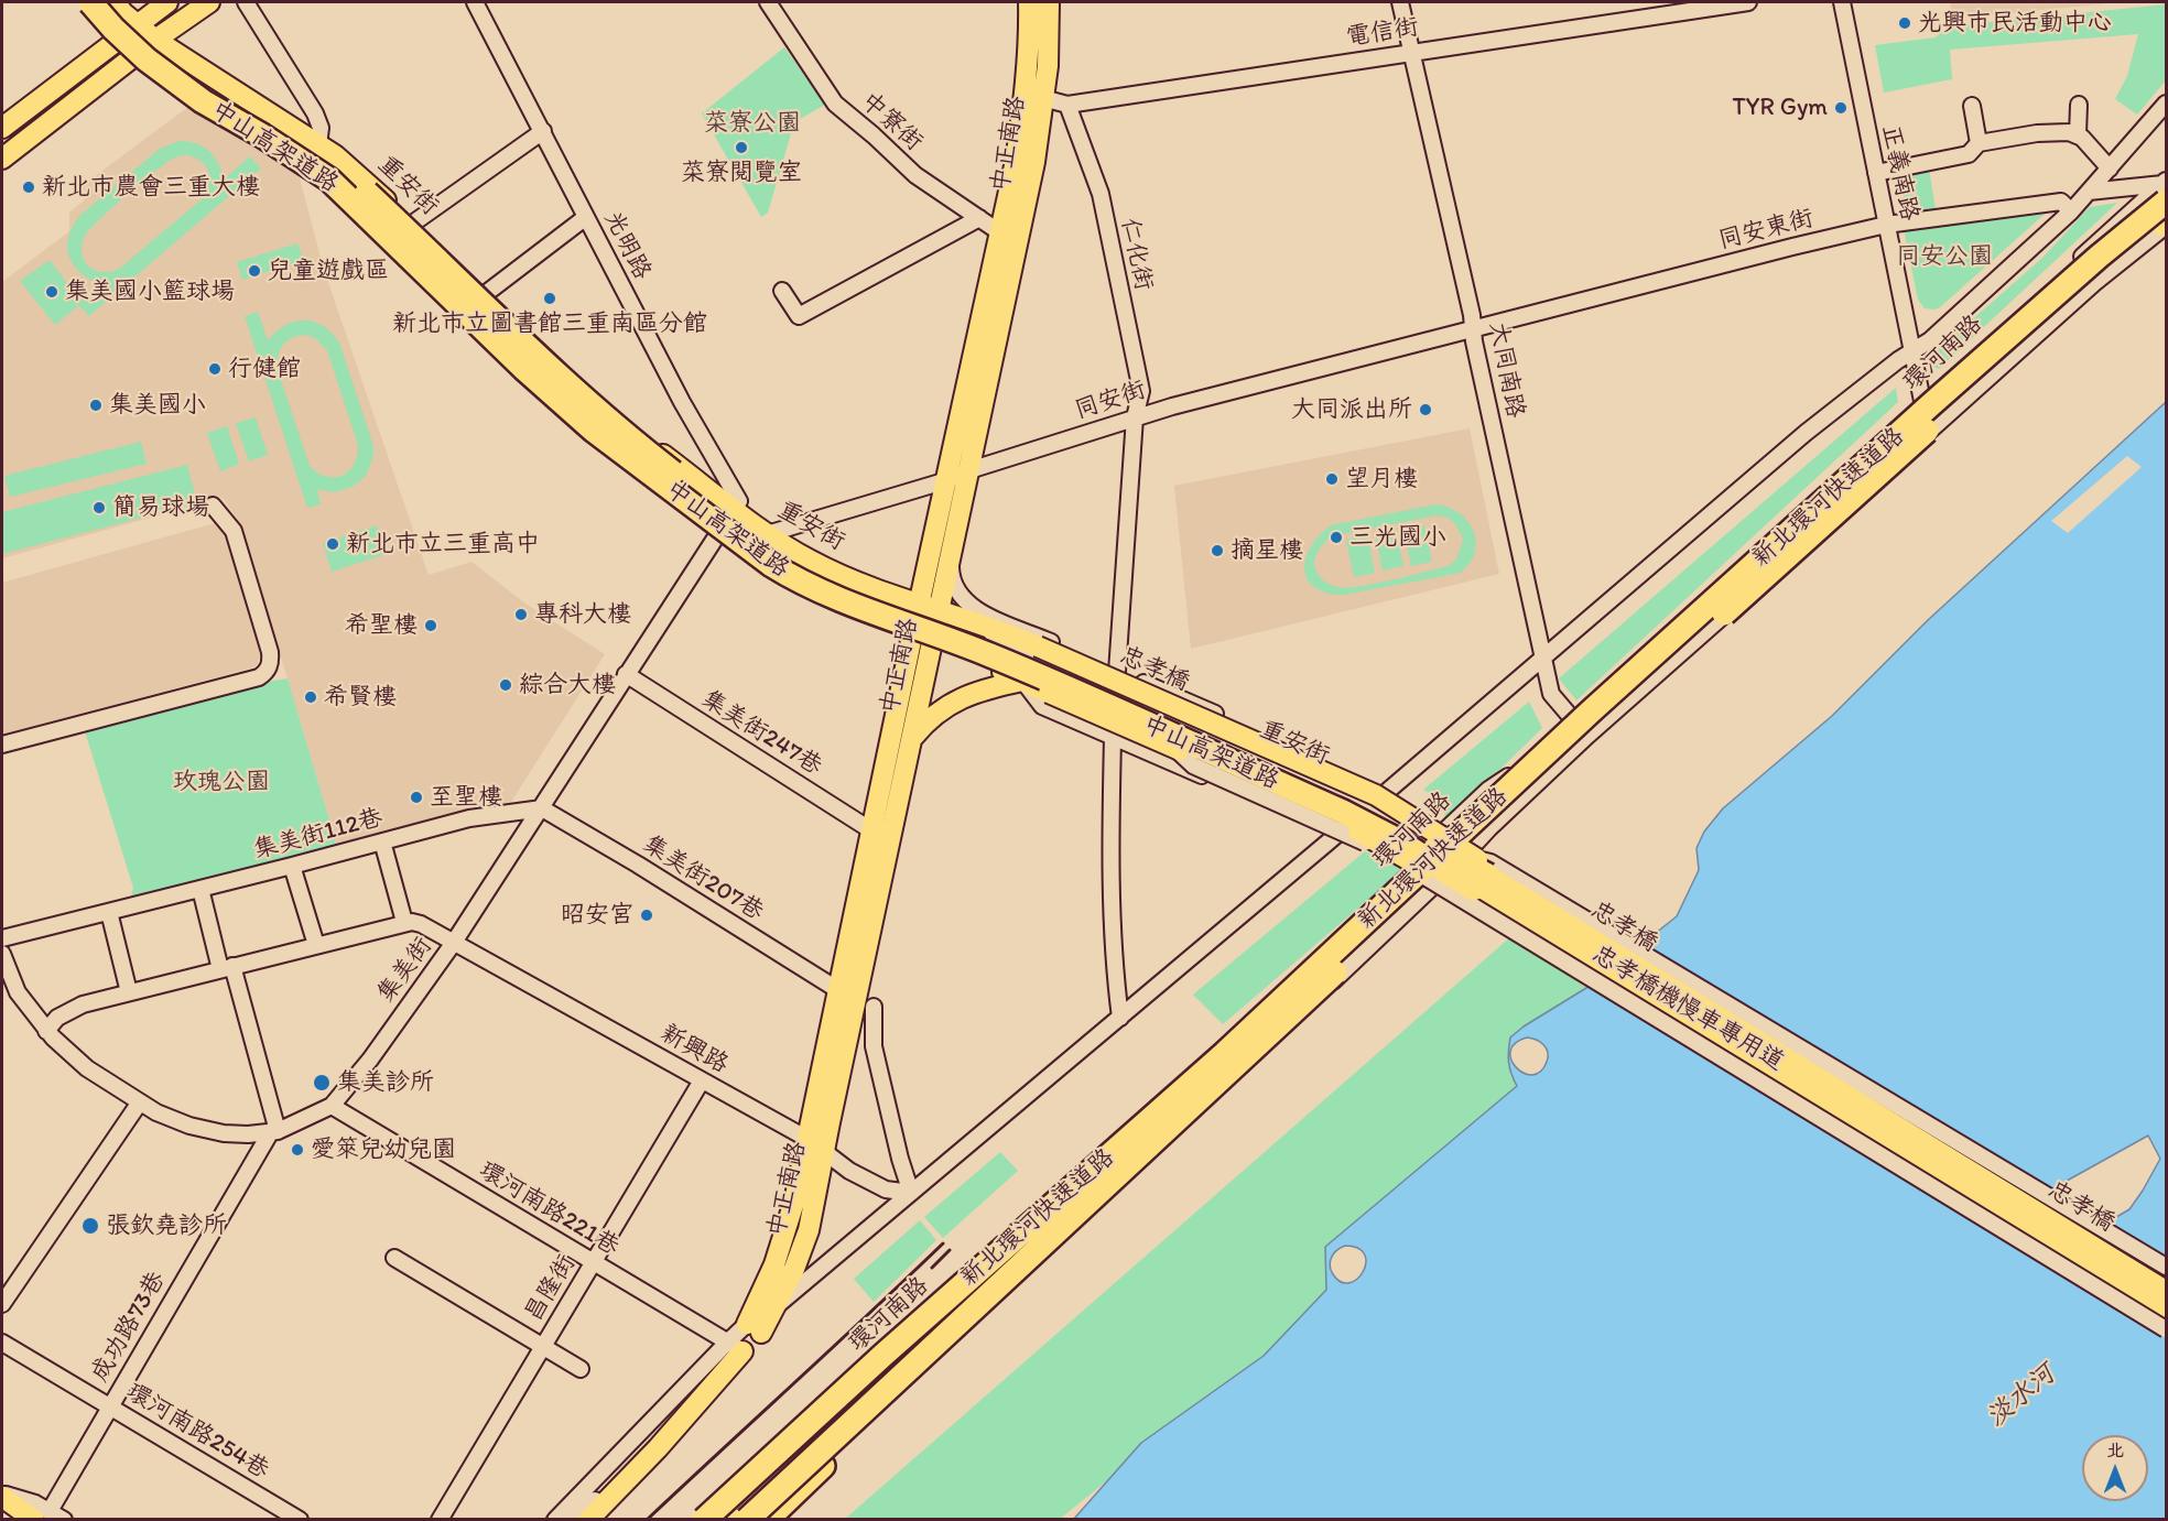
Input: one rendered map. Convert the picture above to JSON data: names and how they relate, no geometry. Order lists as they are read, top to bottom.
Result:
{
  "streets": {
    "highway": ["中山高架道路", "新北環河快速道路"],
    "main road": ["中正南路", "重安街", "忠孝橋"],
    "street": [
      "電信街",
      "中寮街",
      "正義南路",
      "同安東街",
      "光明路",
      "仁化街",
      "環河南路",
      "大同南路",
      "同安街",
      "集美街247巷",
      "集美街112巷",
      "集美街207巷",
      "集美街",
      "忠孝橋機慢車專用道",
      "新興路",
      "環河南路221巷",
      "昌隆街",
      "成功路73巷",
      "環河南路254巷"
    ]
  },
  "crossings": [
    ["電信街", "中正南路"],
    ["電信街", "仁化街"],
    ["電信街", "大同南路"],
    ["中寮街", "中正南路"],
    ["中正南路", "重安街"],
    ["中正南路", "環河南路"],
    ["中正南路", "同安街"],
    ["中正南路", "集美街247巷"],
    ["中正南路", "集美街207巷"],
    ["中正南路", "新興路"],
    ["中山高架道路", "重安街"],
    ["中山高架道路", "忠孝橋"],
    ["中山高架道路", "忠孝橋機慢車專用道"],
    ["正義南路", "同安東街"],
    ["正義南路", "環河南路"],
    ["重安街", "光明路"],
    ["重安街", "仁化街"],
    ["重安街", "環河南路"],
    ["重安街", "同安街"],
    ["重安街", "忠孝橋"],
    ["重安街", "集美街"],
    ["同安東街", "環河南路"],
    ["同安東街", "大同南路"],
    ["同安東街", "同安街"],
    ["光明路", "集美街"],
    ["仁化街", "同安街"],
    ["環河南路", "大同南路"],
    ["環河南路", "新北環河快速道路"],
    ["環河南路", "新興路"],
    ["大同南路", "同安街"],
    ["忠孝橋", "忠孝橋機慢車專用道"],
    ["集美街247巷", "集美街"],
    ["集美街112巷", "集美街207巷"],
    ["集美街112巷", "集美街"],
    ["集美街207巷", "集美街"],
    ["集美街", "新興路"],
    ["集美街", "環河南路221巷"],
    ["集美街", "成功路73巷"],
    ["新興路", "昌隆街"],
    ["環河南路221巷", "昌隆街"],
    ["成功路73巷", "環河南路254巷"]
  ],
  "water": ["淡水河"],
  "parks": ["菜寮公園", "同安公園", "玫瑰公園"],
  "places": [
    "光興市民活動中心",
    "TYR Gym",
    "菜寮閱覽室",
    "新北市農會三重大樓",
    "兒童遊戲區",
    "集美國小籃球場",
    "新北市立圖書館三重南區分館",
    "行健館",
    "集美國小",
    "大同派出所",
    "望月樓",
    "簡易球場",
    "三光國小",
    "新北市立三重高中",
    "摘星樓",
    "專科大樓",
    "希聖樓",
    "綜合大樓",
    "希賢樓",
    "至聖樓",
    "昭安宮",
    "集美診所",
    "愛箂兒幼兒園",
    "張欽堯診所"
  ],
  "north": "top"
}
